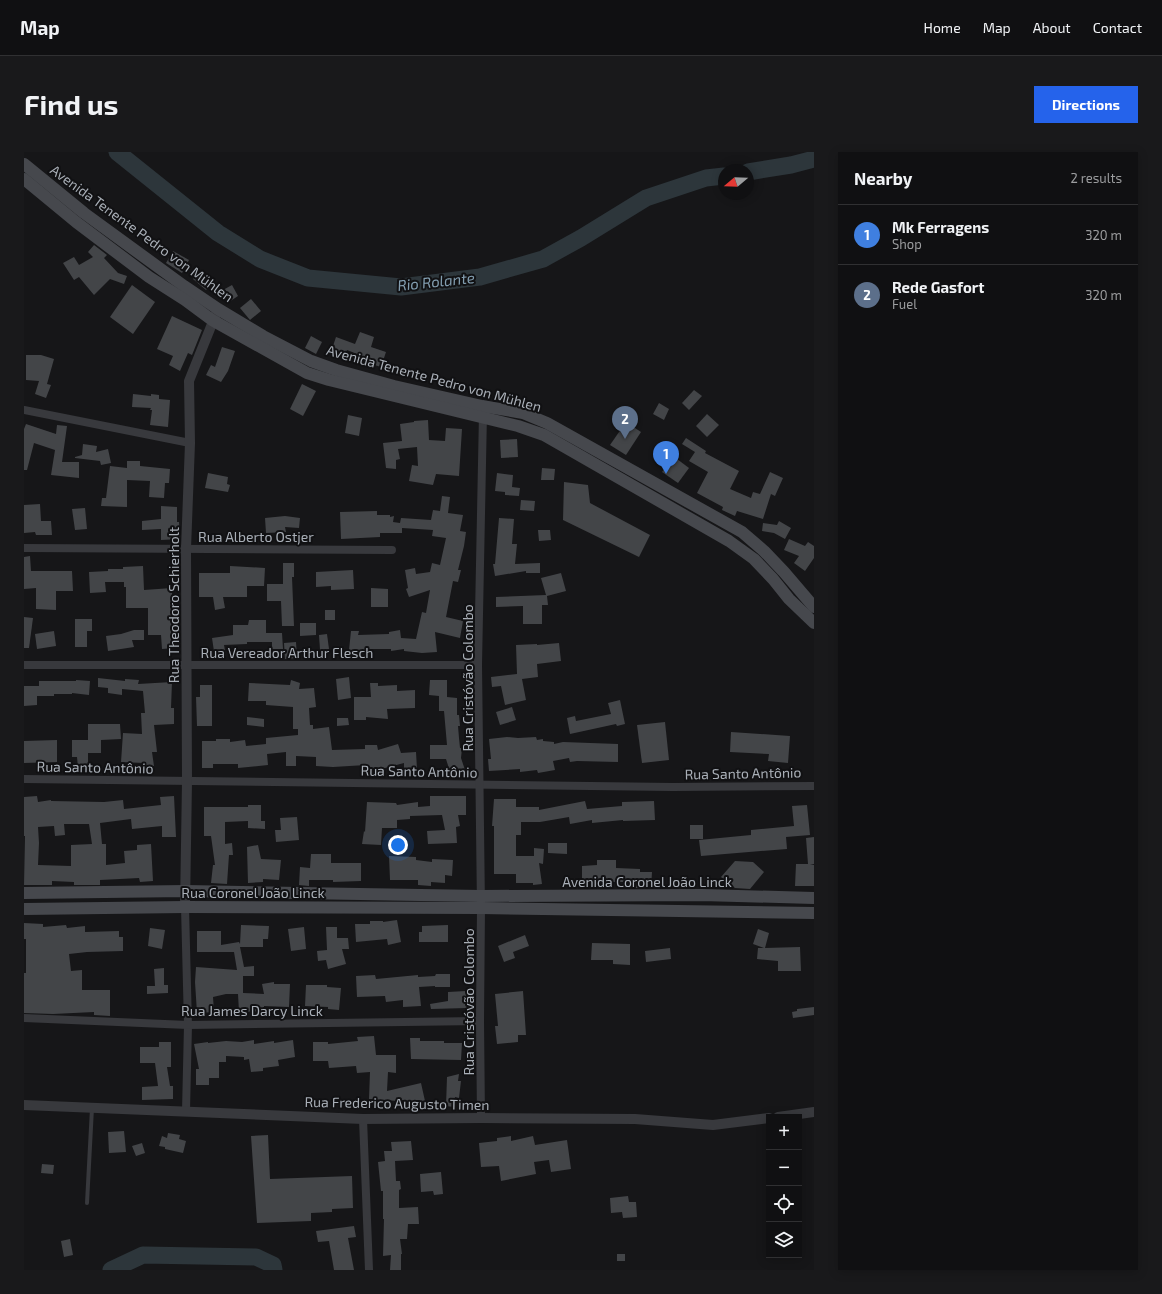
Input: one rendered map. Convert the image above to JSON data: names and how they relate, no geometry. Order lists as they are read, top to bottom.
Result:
{
  "streets": {
    "main road": ["Avenida Tenente Pedro von Mühlen", "Avenida Coronel João Linck", "Rua Coronel João Linck"],
    "street": [
      "Rua Alberto Ostjer",
      "Rua Theodoro Schierholt",
      "Rua Vereador Arthur Flesch",
      "Rua Cristóvão Colombo",
      "Rua Santo Antônio",
      "Rua James Darcy Linck",
      "Rua Frederico Augusto Timen"
    ]
  },
  "crossings": [
    ["Avenida Tenente Pedro von Mühlen", "Rua Theodoro Schierholt"],
    ["Avenida Tenente Pedro von Mühlen", "Rua Cristóvão Colombo"],
    ["Rua Alberto Ostjer", "Rua Theodoro Schierholt"],
    ["Rua Theodoro Schierholt", "Rua Vereador Arthur Flesch"],
    ["Rua Theodoro Schierholt", "Rua Santo Antônio"],
    ["Rua Theodoro Schierholt", "Rua Coronel João Linck"],
    ["Rua Vereador Arthur Flesch", "Rua Cristóvão Colombo"],
    ["Rua Cristóvão Colombo", "Rua Santo Antônio"],
    ["Rua Cristóvão Colombo", "Avenida Coronel João Linck"],
    ["Rua Cristóvão Colombo", "Rua Coronel João Linck"],
    ["Rua Cristóvão Colombo", "Rua James Darcy Linck"],
    ["Rua Cristóvão Colombo", "Rua Frederico Augusto Timen"],
    ["Avenida Coronel João Linck", "Rua Coronel João Linck"]
  ],
  "water": ["Rio Rolante"],
  "north": "left",
  "page": {
    "header": "Map",
    "nav": [
      "Home",
      "Map",
      "About",
      "Contact"
    ],
    "buttons": "Directions",
    "title": "Find us",
    "heading": ["Nearby", "2 results"],
    "list": [
      {
        "mark": "1",
        "name": "Mk Ferragens",
        "note": "Shop",
        "value": "320 m"
      },
      {
        "mark": "2",
        "name": "Rede Gasfort",
        "note": "Fuel",
        "value": "320 m"
      }
    ],
    "pins": ["2", "1"],
    "map_buttons": ["+", "−"]
  }
}
